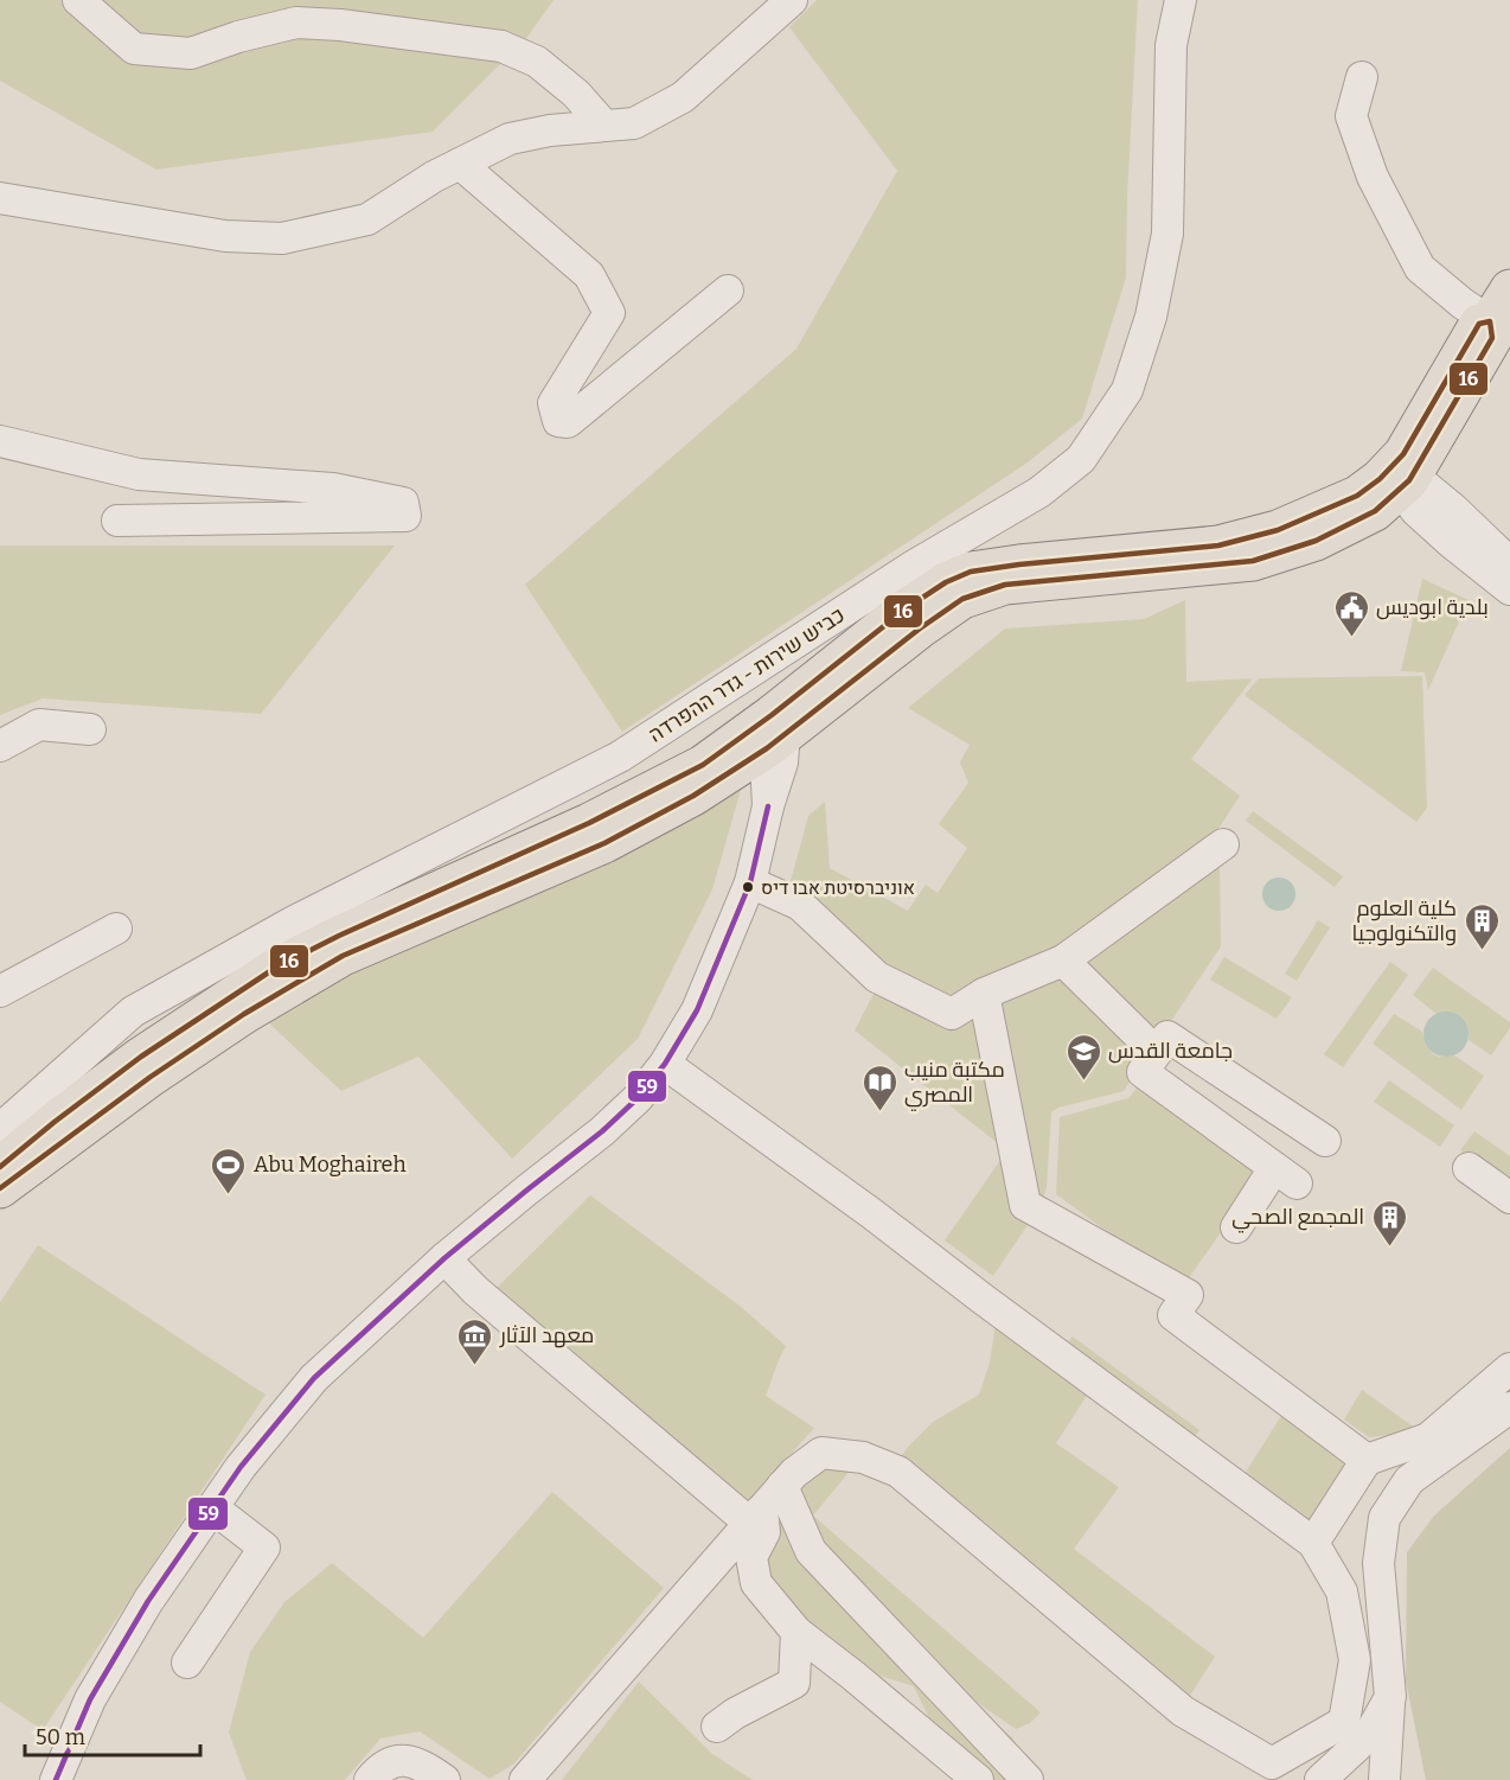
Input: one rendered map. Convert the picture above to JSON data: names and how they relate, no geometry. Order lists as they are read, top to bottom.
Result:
{
  "streets": {
    "street": ["כביש שירות - גדר ההפרדה"]
  },
  "places": {
    "public building": ["بلدية ابوديس"],
    "other": ["אוניברסיטת אבו דיס"],
    "building": ["كلية العلوم والتكنولوجيا", "المجمع الصحي"],
    "school or university": ["جامعة القدس"],
    "library": ["مكتبة منيب المصري"],
    "sports": ["Abu Moghaireh"],
    "museum": ["معهد الآثار"]
  },
  "lines": ["transit line 16", "transit line 59"],
  "scale_bar": "50 m"
}
